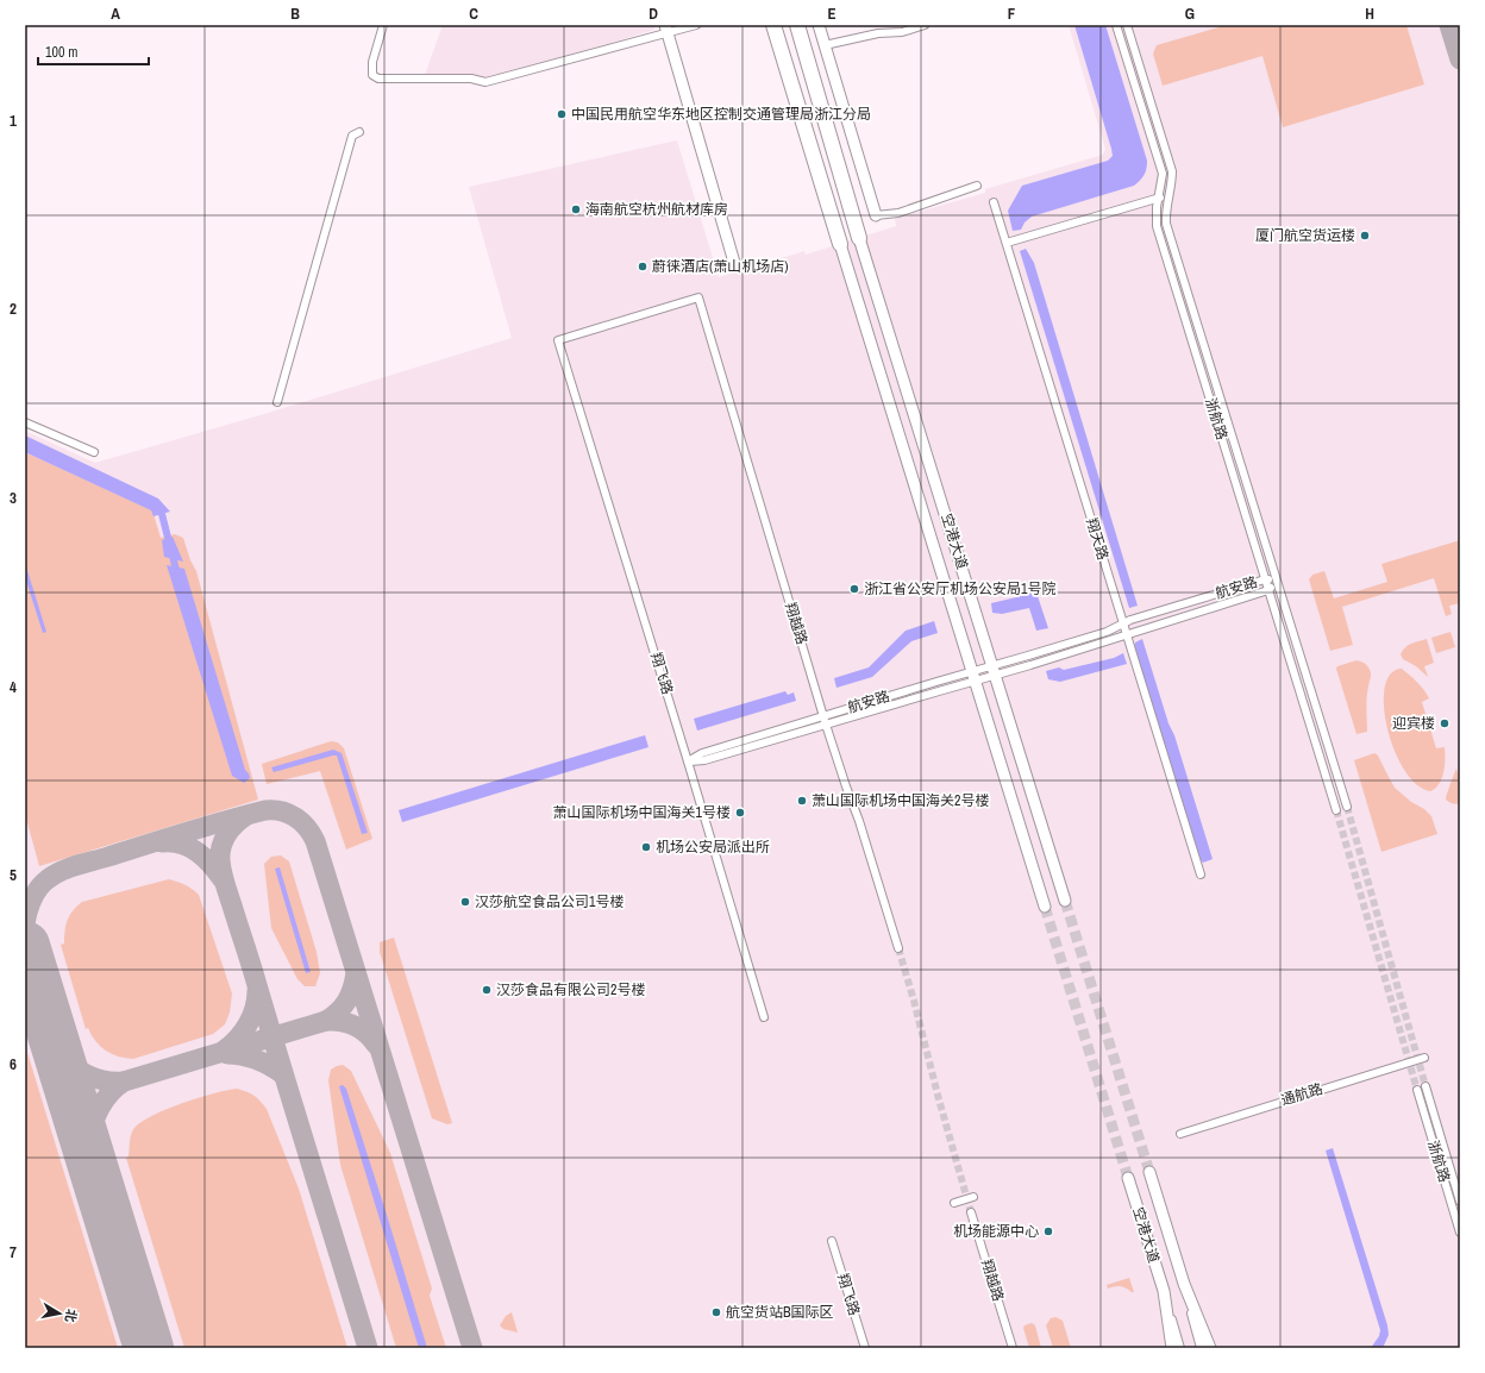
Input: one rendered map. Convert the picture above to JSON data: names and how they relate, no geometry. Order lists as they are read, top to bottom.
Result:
{
  "streets": {
    "main road": ["空港大道"],
    "street": [
      "浙航路",
      "翔天路",
      "航安路",
      "翔越路",
      "翔飞路",
      "通航路"
    ]
  },
  "crossings": [
    ["浙航路", "航安路"],
    ["翔天路", "航安路"],
    ["空港大道", "航安路"],
    ["航安路", "翔越路"],
    ["航安路", "翔飞路"],
    ["翔越路", "翔飞路"]
  ],
  "places": [
    "中国民用航空华东地区控制交通管理局浙江分局",
    "海南航空杭州航材库房",
    "厦门航空货运楼",
    "蔚徕酒店(萧山机场店)",
    "浙江省公安厅机场公安局1号院",
    "迎宾楼",
    "萧山国际机场中国海关2号楼",
    "萧山国际机场中国海关1号楼",
    "机场公安局派出所",
    "汉莎航空食品公司1号楼",
    "汉莎食品有限公司2号楼",
    "机场能源中心",
    "航空货站B国际区"
  ],
  "scale_bar": "100 m",
  "north": "right",
  "grid": {
    "columns": [
      "A",
      "B",
      "C",
      "D",
      "E",
      "F",
      "G",
      "H"
    ],
    "rows": [
      "1",
      "2",
      "3",
      "4",
      "5",
      "6",
      "7"
    ]
  }
}
